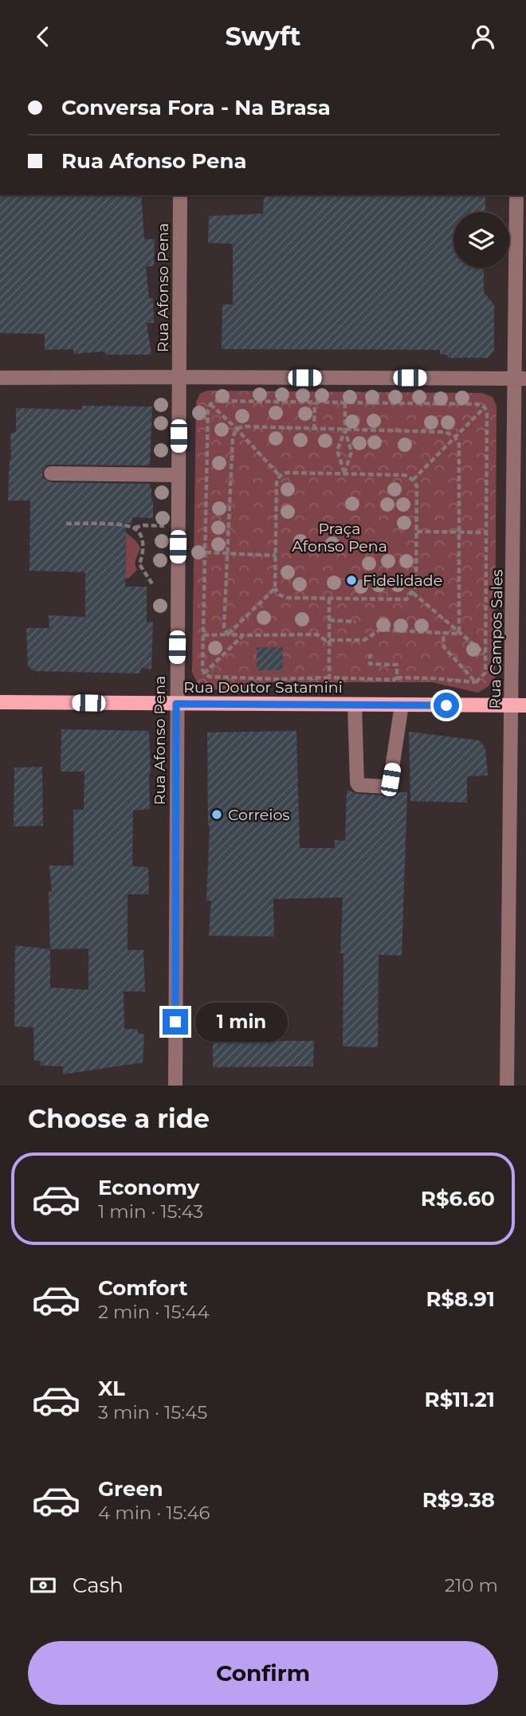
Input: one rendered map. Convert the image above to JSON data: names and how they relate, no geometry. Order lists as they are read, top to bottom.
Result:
{
  "streets": {
    "main road": ["Rua Doutor Satamini"],
    "street": ["Rua Afonso Pena", "Rua Campos Sales"]
  },
  "crossings": [
    ["Rua Afonso Pena", "Rua Doutor Satamini"],
    ["Rua Campos Sales", "Rua Doutor Satamini"]
  ],
  "parks": ["Praça Afonso Pena"],
  "places": ["Fidelidade", "Correios"],
  "page": {
    "header": "Swyft",
    "banner": ["Conversa Fora - Na Brasa", "Rua Afonso Pena"],
    "bubble": "1 min",
    "heading": "Choose a ride",
    "list": [
      {
        "name": "Economy",
        "note": "1 min · 15:43",
        "value": "R$6.60"
      },
      {
        "name": "Comfort",
        "note": "2 min · 15:44",
        "value": "R$8.91"
      },
      {
        "name": "XL",
        "note": "3 min · 15:45",
        "value": "R$11.21"
      },
      {
        "name": "Green",
        "note": "4 min · 15:46",
        "value": "R$9.38"
      }
    ],
    "pay": ["Cash", "210 m"],
    "buttons": "Confirm"
  }
}
